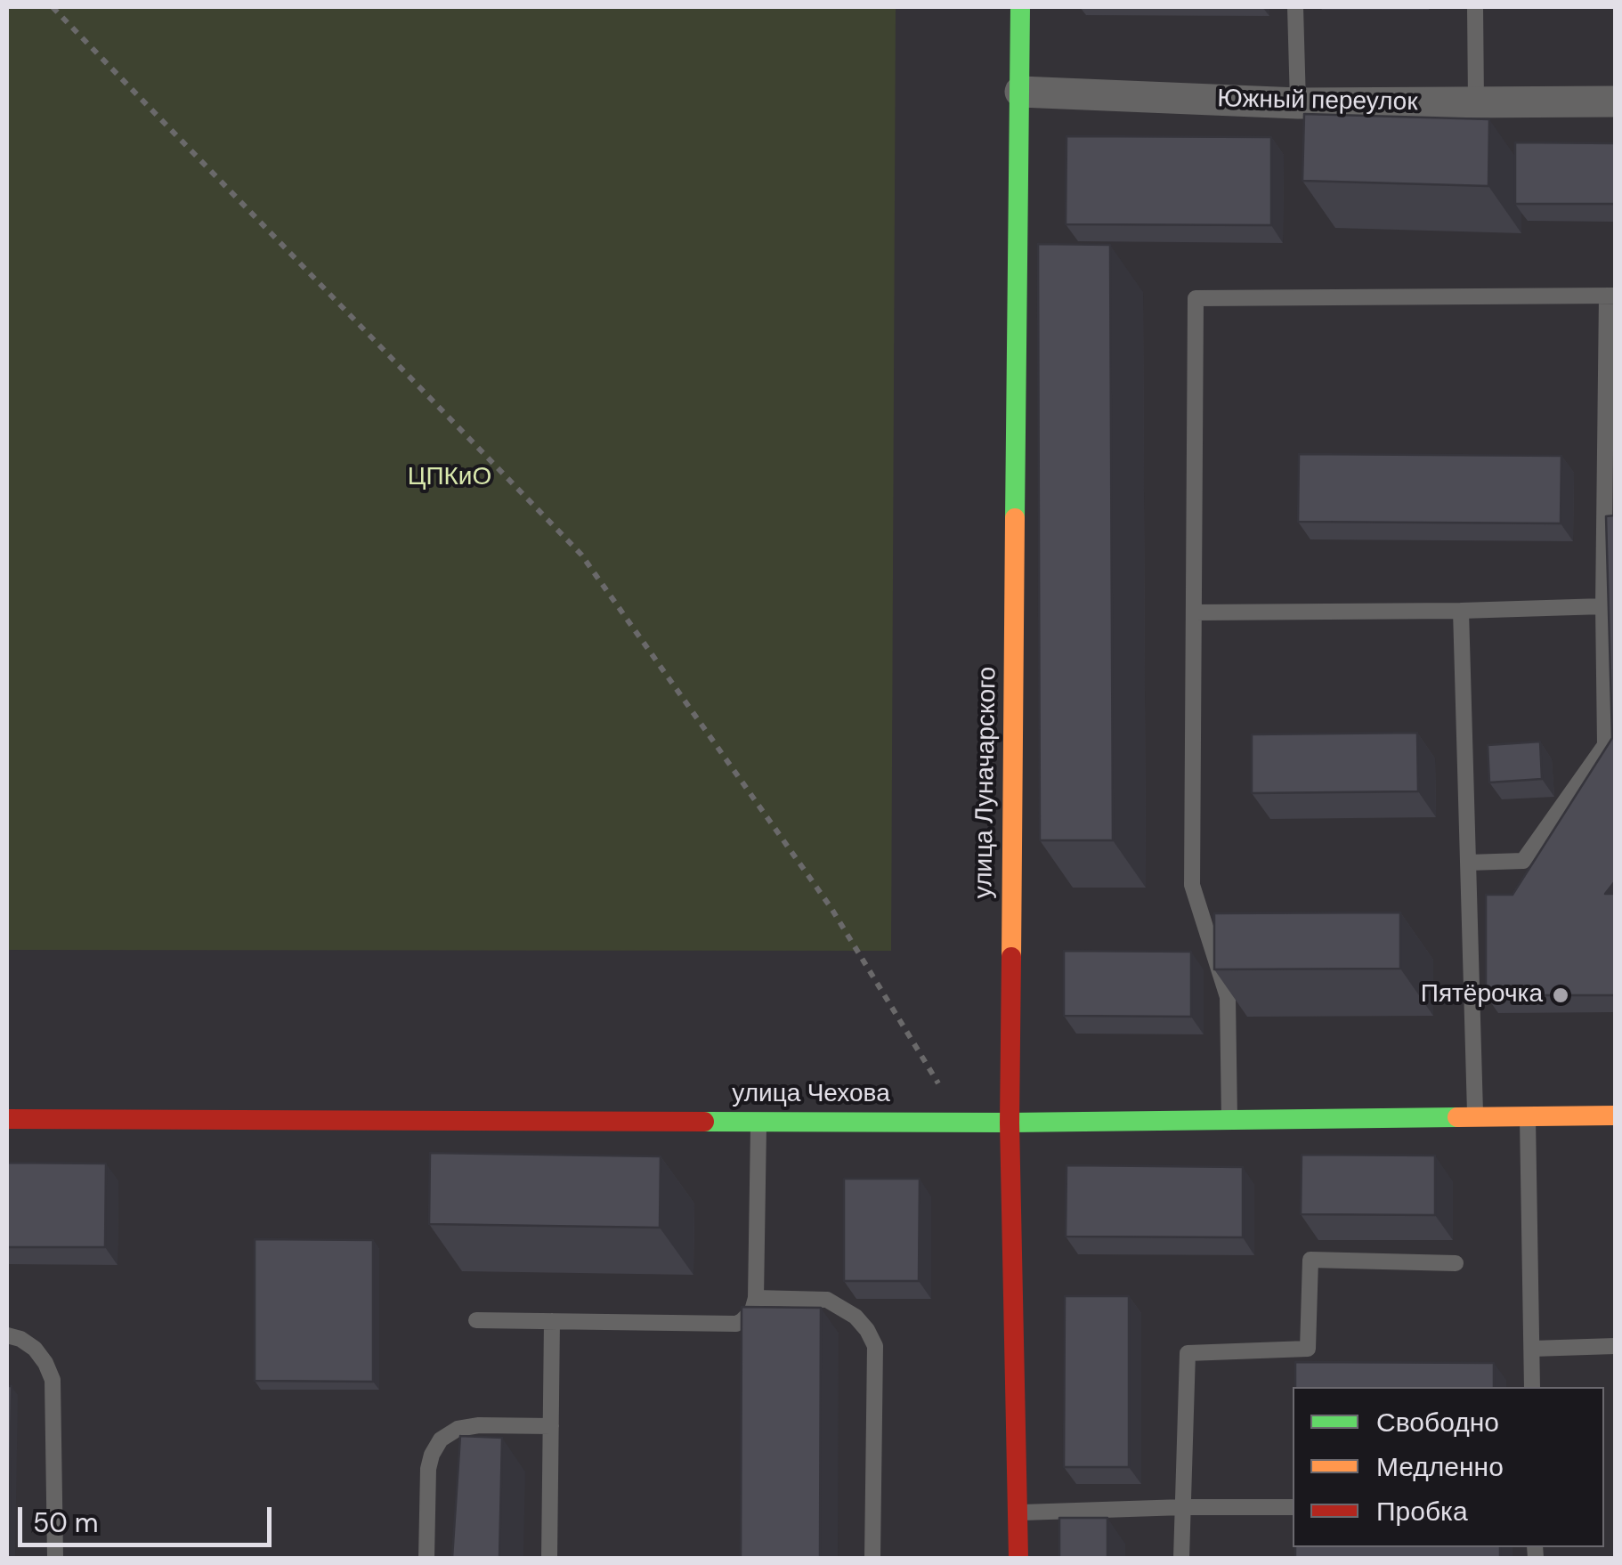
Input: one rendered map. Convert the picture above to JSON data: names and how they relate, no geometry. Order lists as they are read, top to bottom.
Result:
{
  "streets": {
    "street": ["Южный переулок", "улица Луначарского", "улица Чехова"]
  },
  "crossings": [
    ["Южный переулок", "улица Луначарского"],
    ["улица Луначарского", "улица Чехова"]
  ],
  "parks": ["ЦПКиО"],
  "places": ["Пятёрочка"],
  "legend": ["Свободно", "Медленно", "Пробка"],
  "scale_bar": "50 m"
}
